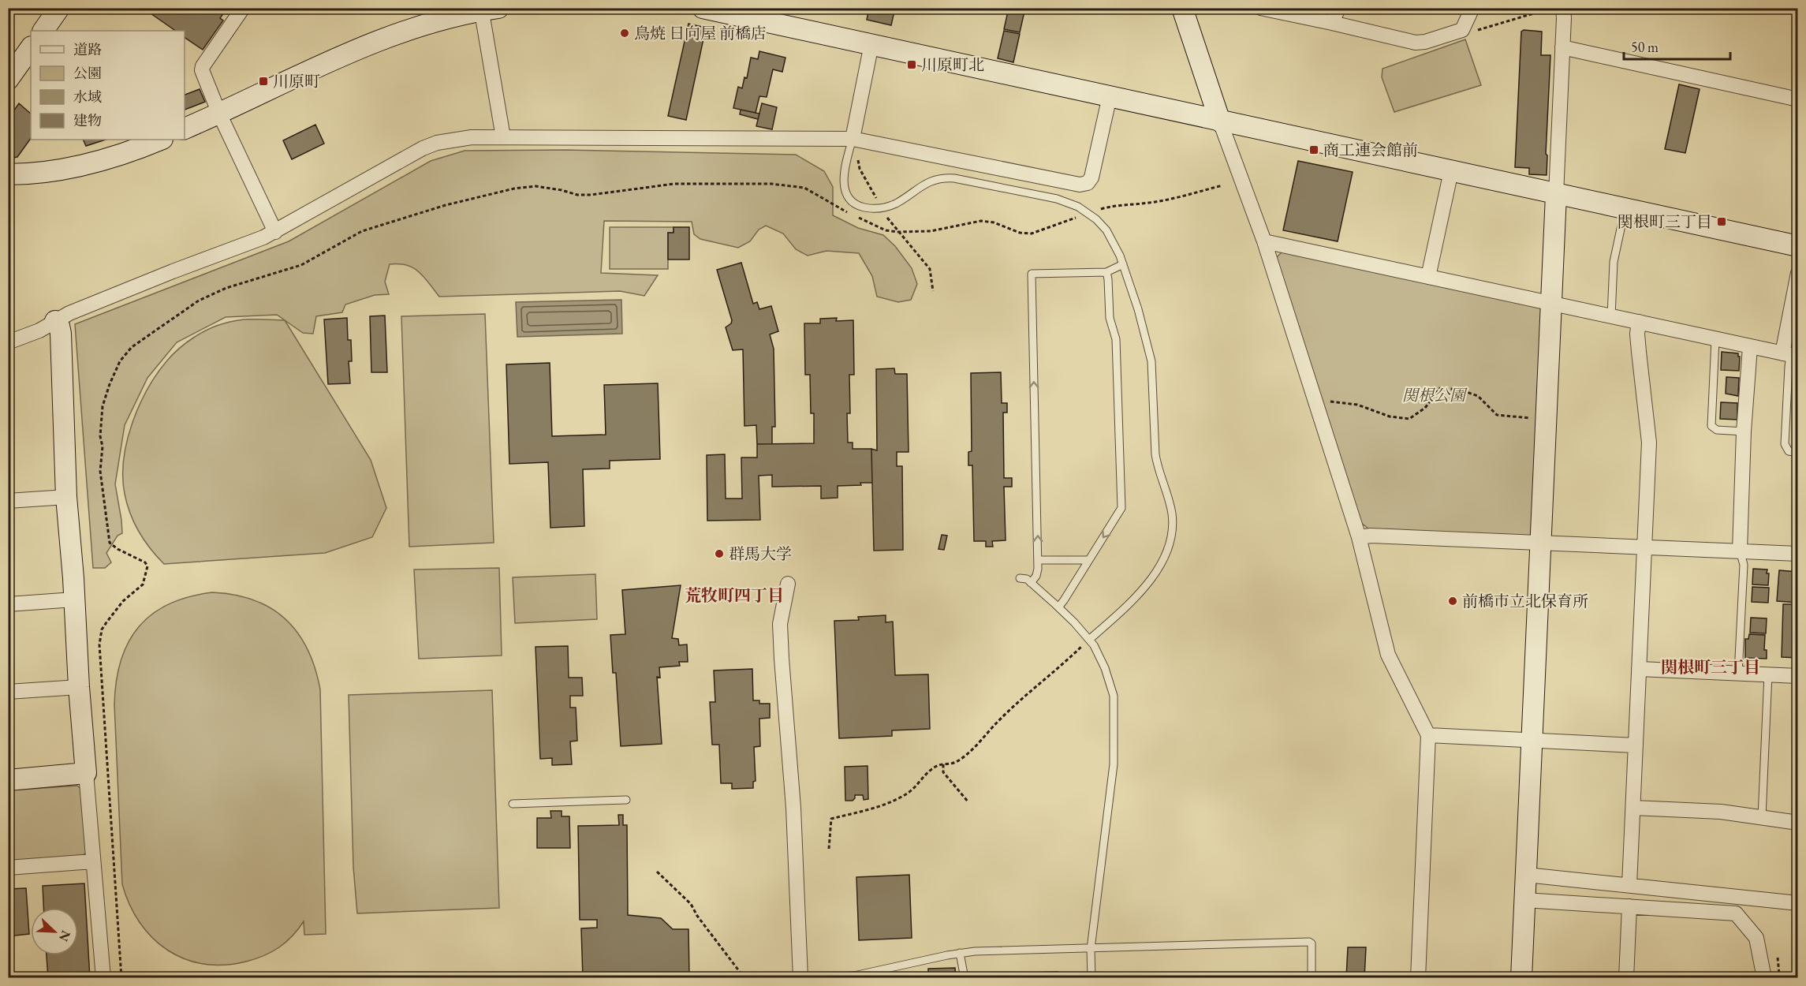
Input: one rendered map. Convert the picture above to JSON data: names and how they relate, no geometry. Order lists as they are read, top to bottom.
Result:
{
  "districts": ["荒牧町四丁目", "関根町三丁目"],
  "parks": ["関根公園"],
  "places": {
    "other": ["鳥焼 日向屋 前橋店", "群馬大学", "前橋市立北保育所"],
    "transit": [
      "川原町北",
      "川原町",
      "商工連会館前",
      "関根町三丁目"
    ]
  },
  "legend": [
    "道路",
    "公園",
    "水域",
    "建物"
  ],
  "scale_bar": "50 m",
  "north": "bottom right"
}
